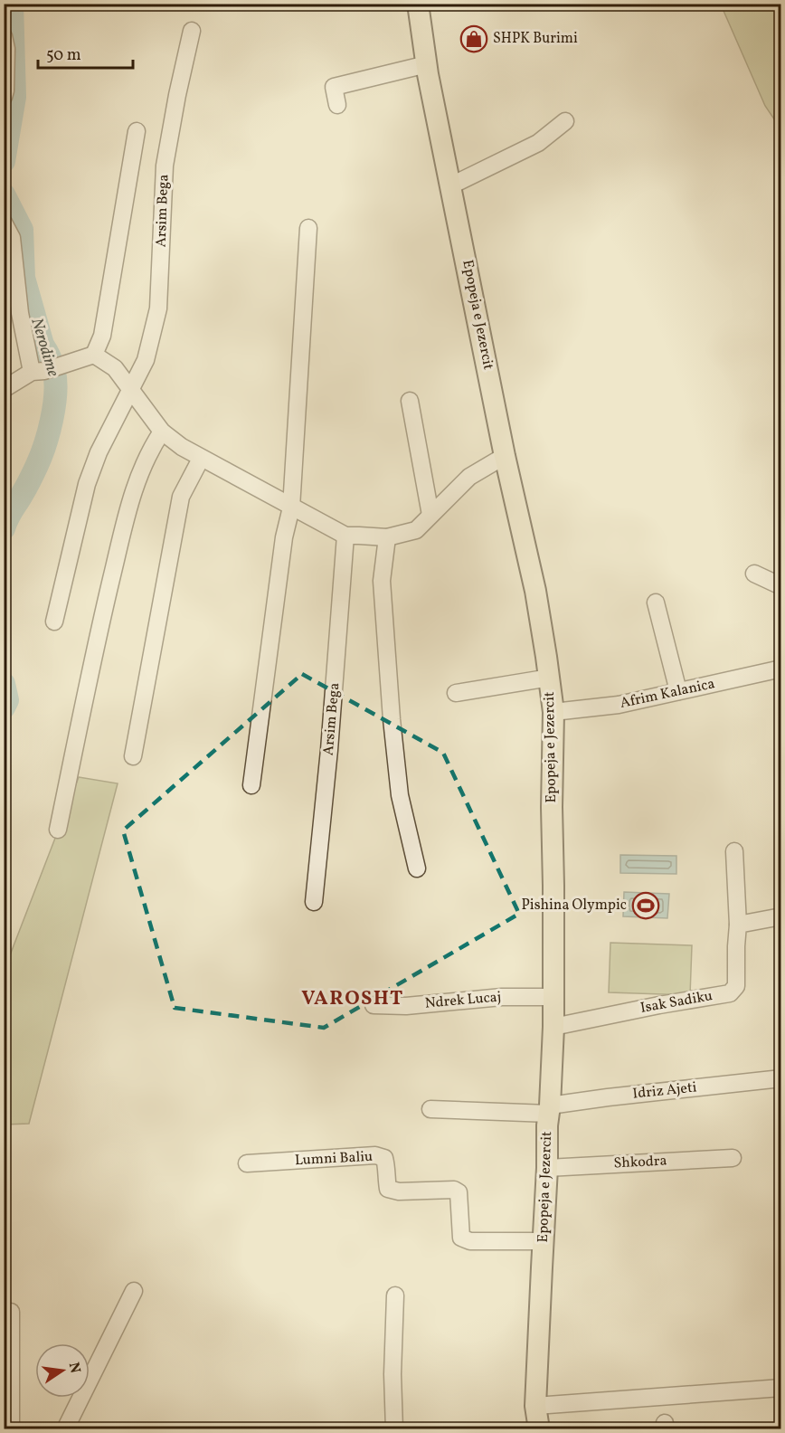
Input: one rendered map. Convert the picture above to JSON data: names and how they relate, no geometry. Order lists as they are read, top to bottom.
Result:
{
  "streets": {
    "main road": ["Epopeja e Jezercit"],
    "street": [
      "Arsim Bega",
      "Afrim Kalanica",
      "Ndrek Lucaj",
      "Isak Sadiku",
      "Idriz Ajeti",
      "Lumni Baliu",
      "Shkodra"
    ]
  },
  "crossings": [
    ["Epopeja e Jezercit", "Afrim Kalanica"],
    ["Epopeja e Jezercit", "Ndrek Lucaj"],
    ["Epopeja e Jezercit", "Isak Sadiku"],
    ["Epopeja e Jezercit", "Idriz Ajeti"],
    ["Epopeja e Jezercit", "Lumni Baliu"],
    ["Epopeja e Jezercit", "Shkodra"]
  ],
  "districts": ["VAROSHT"],
  "water": ["Nerodime"],
  "places": {
    "shop": ["SHPK Burimi"],
    "sports": ["Pishina Olympic"]
  },
  "scale_bar": "50 m",
  "north": "right"
}
